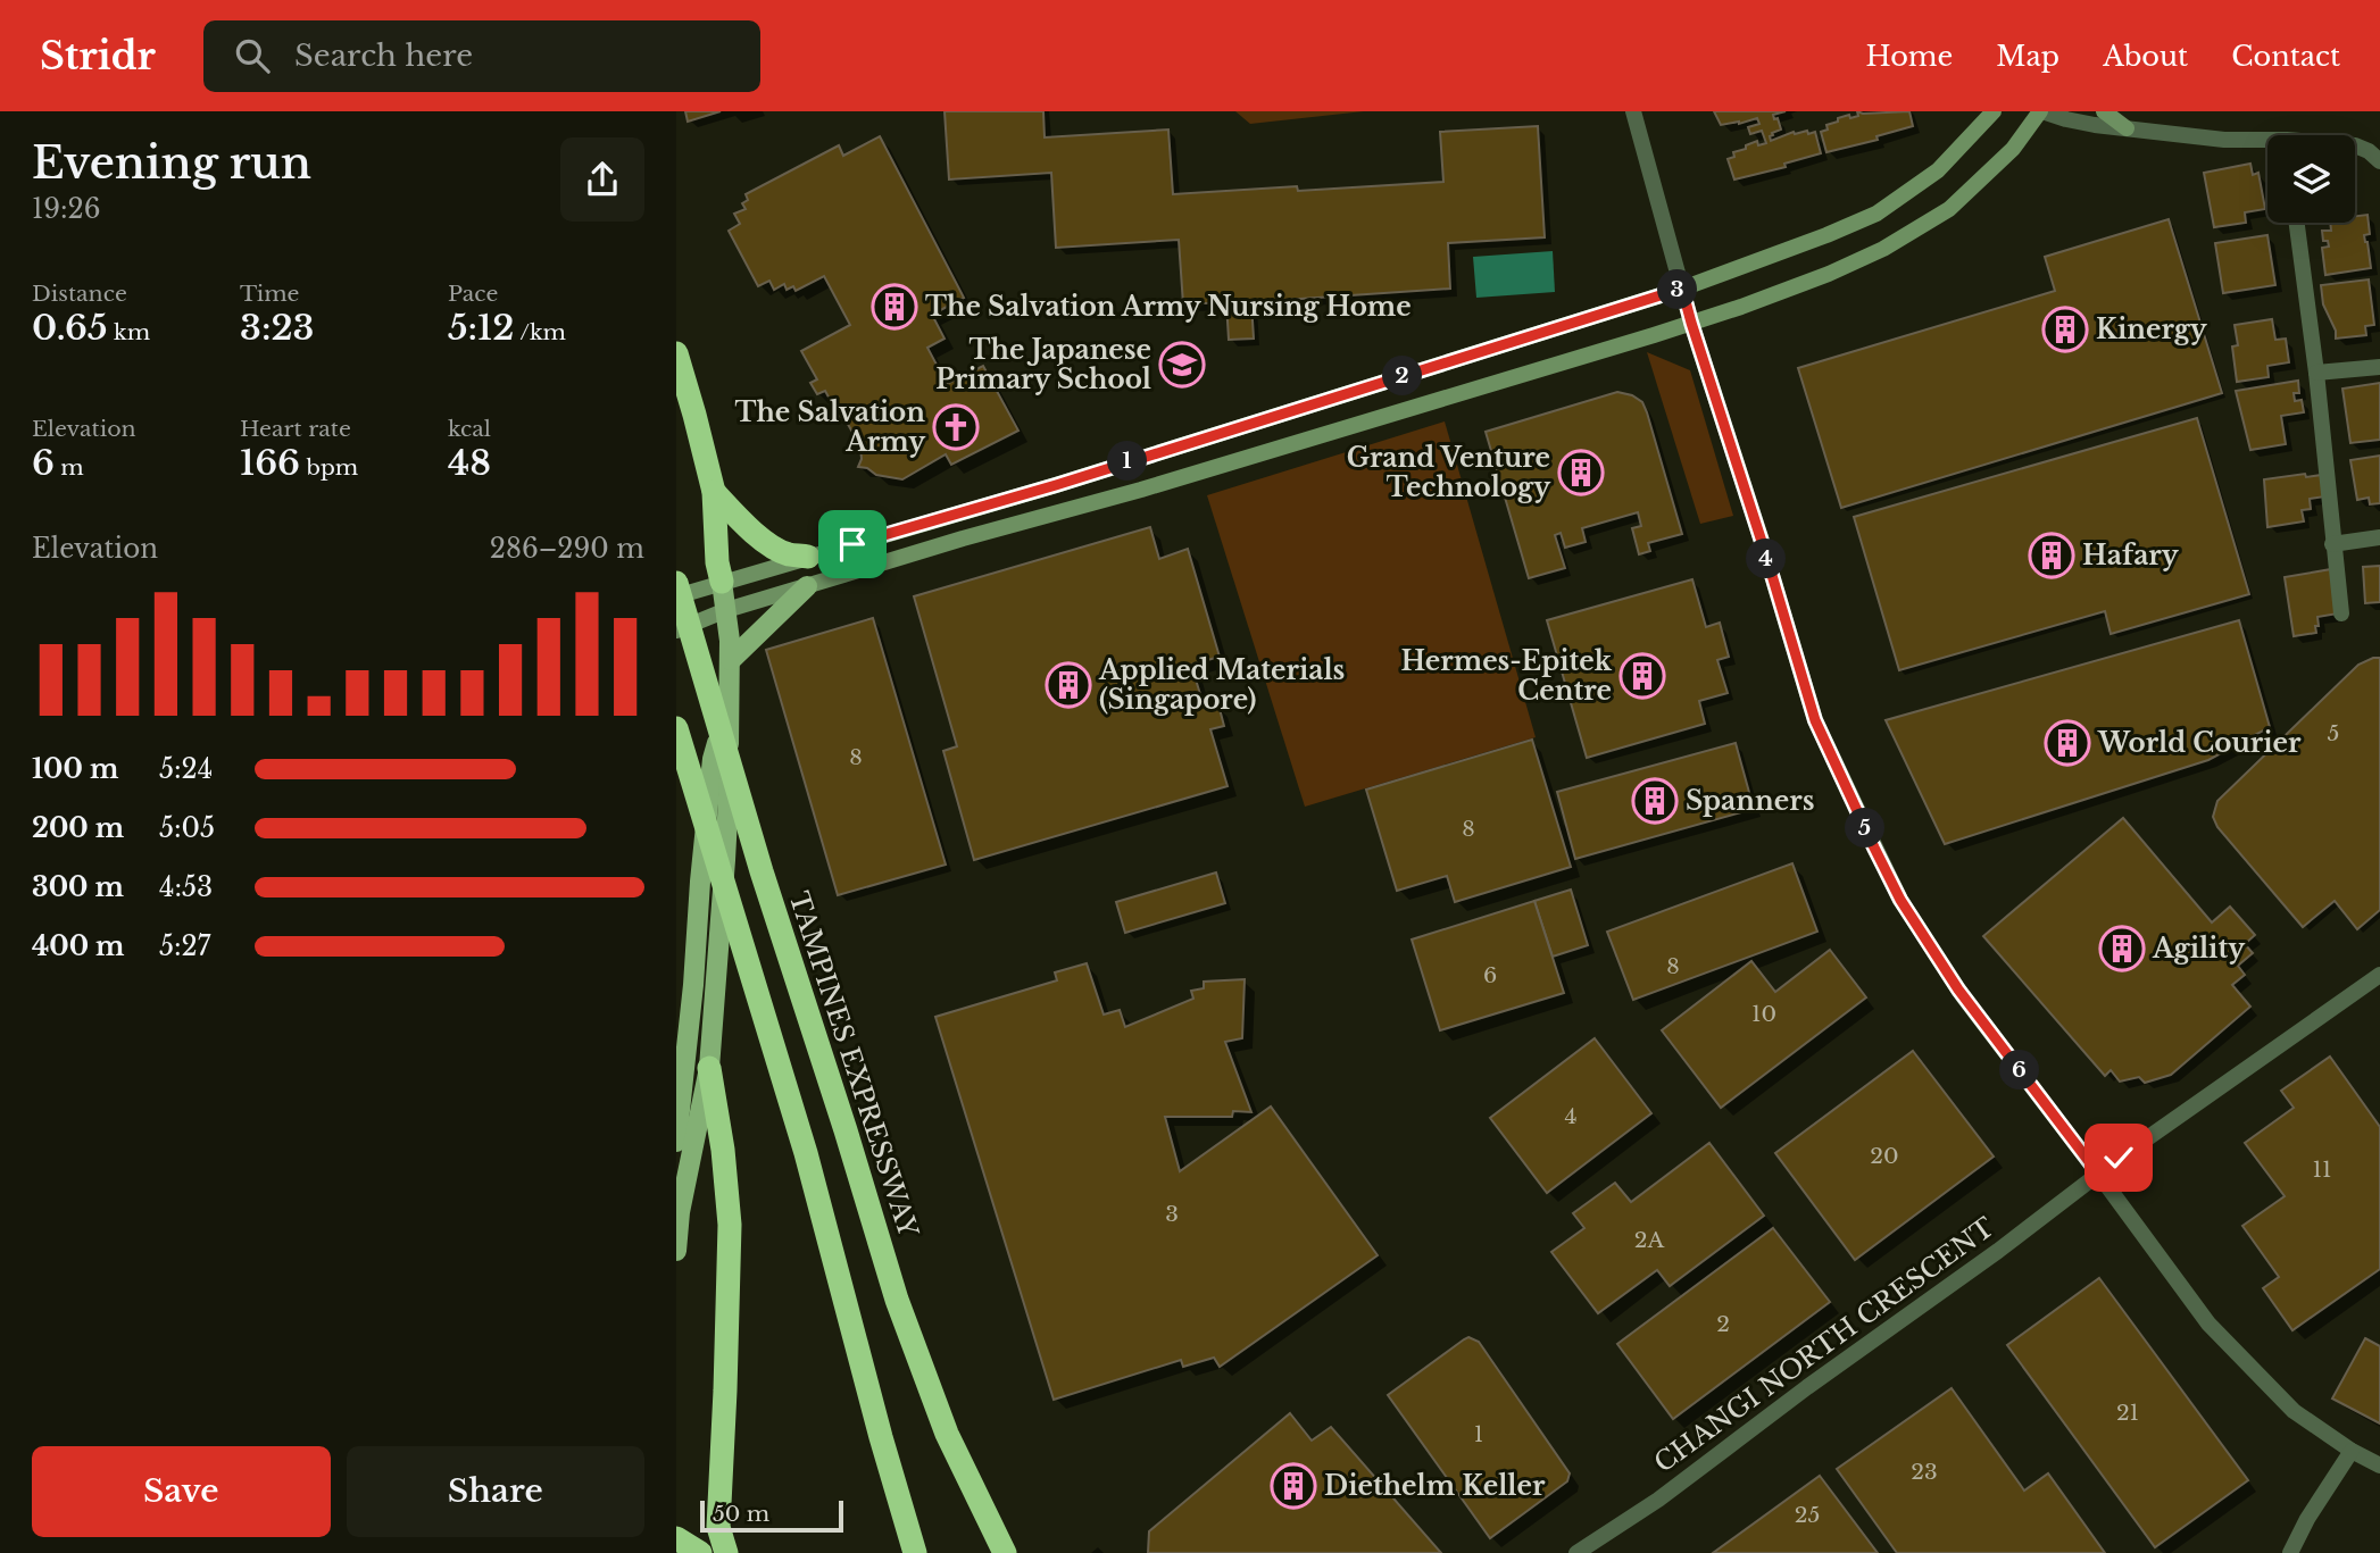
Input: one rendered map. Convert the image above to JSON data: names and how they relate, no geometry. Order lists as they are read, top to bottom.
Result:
{
  "streets": {
    "highway": ["TAMPINES EXPRESSWAY"],
    "street": ["CHANGI NORTH CRESCENT"]
  },
  "places": {
    "building": [
      "The Salvation Army Nursing Home",
      "Kinergy",
      "Grand Venture Technology",
      "Hafary",
      "Hermes-Epitek Centre",
      "Applied Materials (Singapore)",
      "World Courier",
      "Spanners",
      "Agility",
      "Diethelm Keller"
    ],
    "school or university": ["The Japanese Primary School"],
    "church": ["The Salvation Army"]
  },
  "house_numbers": [
    "5",
    "8",
    "8",
    "8",
    "6",
    "10",
    "4",
    "20",
    "11",
    "3",
    "2A",
    "2",
    "21",
    "1",
    "23",
    "25"
  ],
  "scale_bar": "50 m",
  "page": {
    "header": "Stridr",
    "search": "Search here",
    "nav": [
      "Home",
      "Map",
      "About",
      "Contact"
    ],
    "heading": ["Evening run", "19:26"],
    "stats": [
      ["Distance", "0.65 km"],
      ["Time", "3:23"],
      ["Pace", "5:12 /km"],
      ["Elevation", "6 m"],
      ["Heart rate", "166 bpm"],
      ["kcal", "48"]
    ],
    "pins": [
      "3",
      "2",
      "1",
      "4",
      "5",
      "6"
    ],
    "chart": ["Elevation", "286–290 m"],
    "list": [
      {
        "name": "100 m",
        "note": "5:24"
      },
      {
        "name": "200 m",
        "note": "5:05"
      },
      {
        "name": "300 m",
        "note": "4:53"
      },
      {
        "name": "400 m",
        "note": "5:27"
      }
    ],
    "buttons": ["Save", "Share"],
    "scale": "50 m"
  }
}
